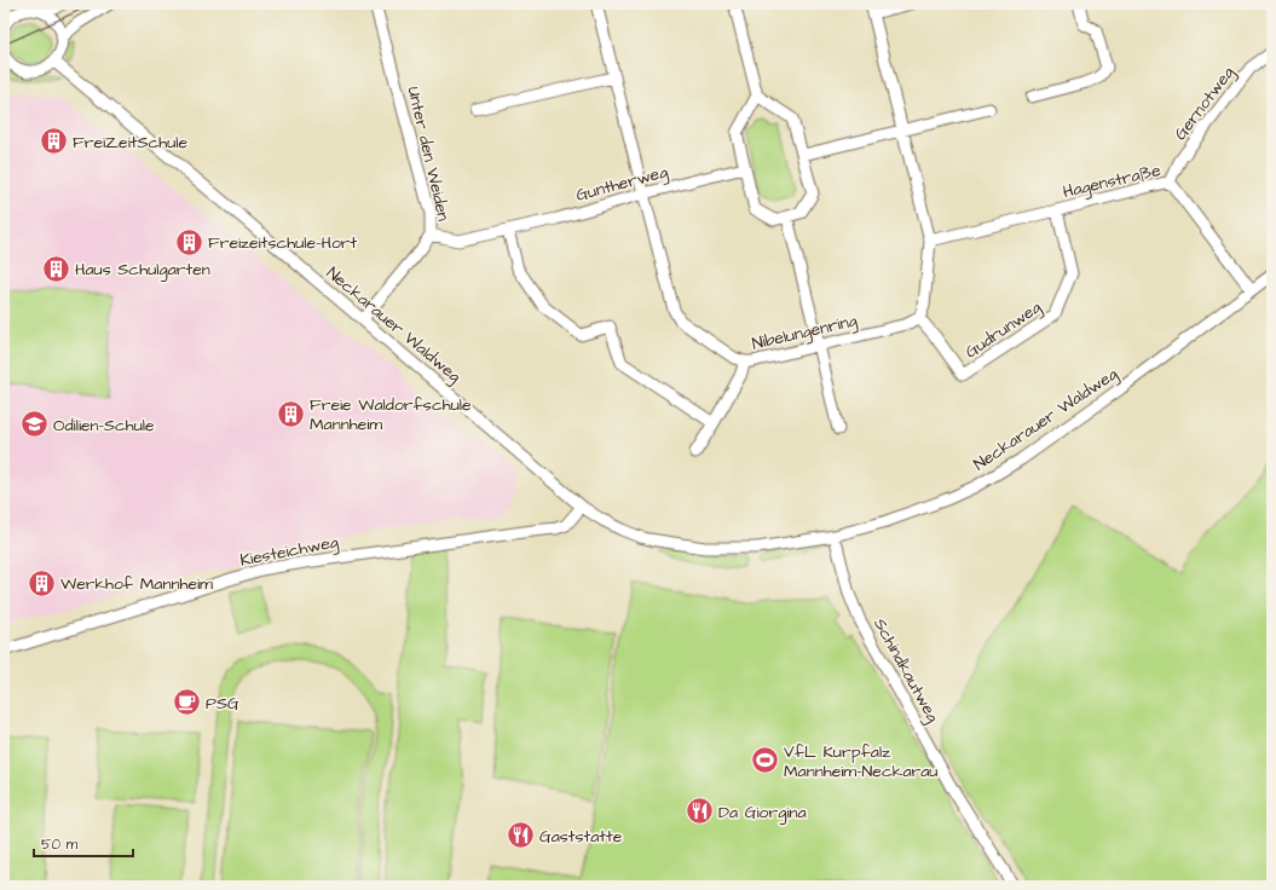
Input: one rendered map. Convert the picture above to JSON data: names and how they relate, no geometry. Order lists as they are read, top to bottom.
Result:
{
  "streets": {
    "street": [
      "Gernotweg",
      "Unter den Weiden",
      "Hagenstraße",
      "Guntherweg",
      "Neckarauer Waldweg",
      "Gudrunweg",
      "Nibelungenring",
      "Kiesteichweg",
      "Schindkautweg"
    ]
  },
  "crossings": [
    ["Gernotweg", "Hagenstraße"],
    ["Unter den Weiden", "Guntherweg"],
    ["Unter den Weiden", "Neckarauer Waldweg"],
    ["Hagenstraße", "Neckarauer Waldweg"],
    ["Hagenstraße", "Gudrunweg"],
    ["Guntherweg", "Nibelungenring"],
    ["Neckarauer Waldweg", "Kiesteichweg"],
    ["Neckarauer Waldweg", "Schindkautweg"],
    ["Gudrunweg", "Nibelungenring"]
  ],
  "places": {
    "building": [
      "FreiZeitSchule",
      "Freizeitschule-Hort",
      "Haus Schulgarten",
      "Freie Waldorfschule Mannheim",
      "Werkhof Mannheim"
    ],
    "school or university": ["Odilien-Schule"],
    "cafe": ["PSG"],
    "sports": ["VfL Kurpfalz Mannheim-Neckarau"],
    "restaurant": ["Da Giorgina", "Gaststatte"]
  },
  "scale_bar": "50 m"
}
